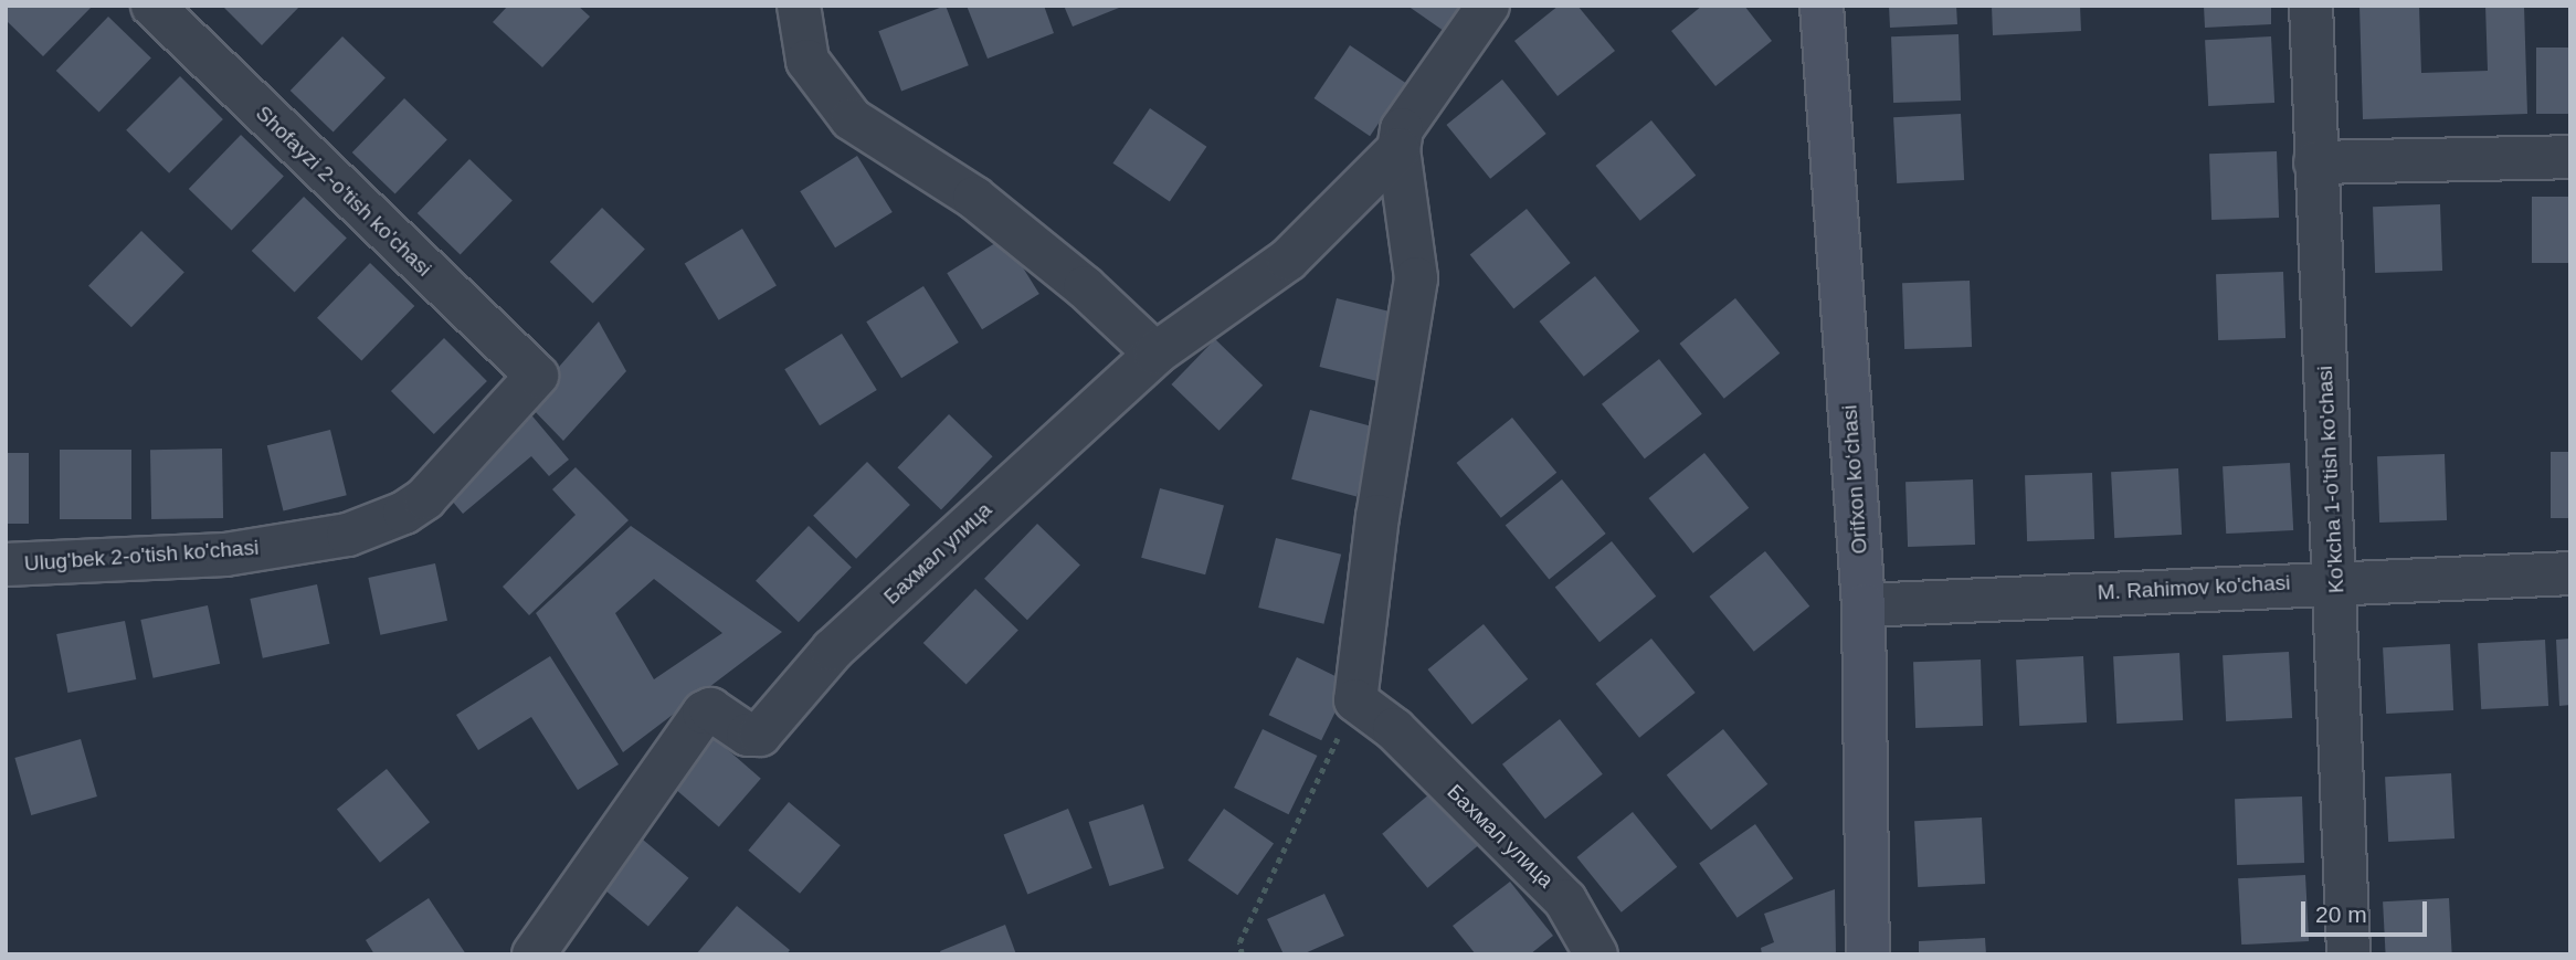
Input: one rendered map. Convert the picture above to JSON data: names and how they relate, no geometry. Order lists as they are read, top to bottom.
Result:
{
  "streets": {
    "street": [
      "Shofayzi 2-o'tish ko'chasi",
      "Orifxon koʻchasi",
      "Ko'kcha 1-o'tish ko'chasi",
      "Бахмал улица",
      "Ulug'bek 2-o'tish ko'chasi",
      "M. Rahimov ko'chasi"
    ]
  },
  "crossings": [
    ["Shofayzi 2-o'tish ko'chasi", "Ulug'bek 2-o'tish ko'chasi"],
    ["Orifxon koʻchasi", "M. Rahimov ko'chasi"],
    ["Ko'kcha 1-o'tish ko'chasi", "M. Rahimov ko'chasi"]
  ],
  "scale_bar": "20 m"
}
